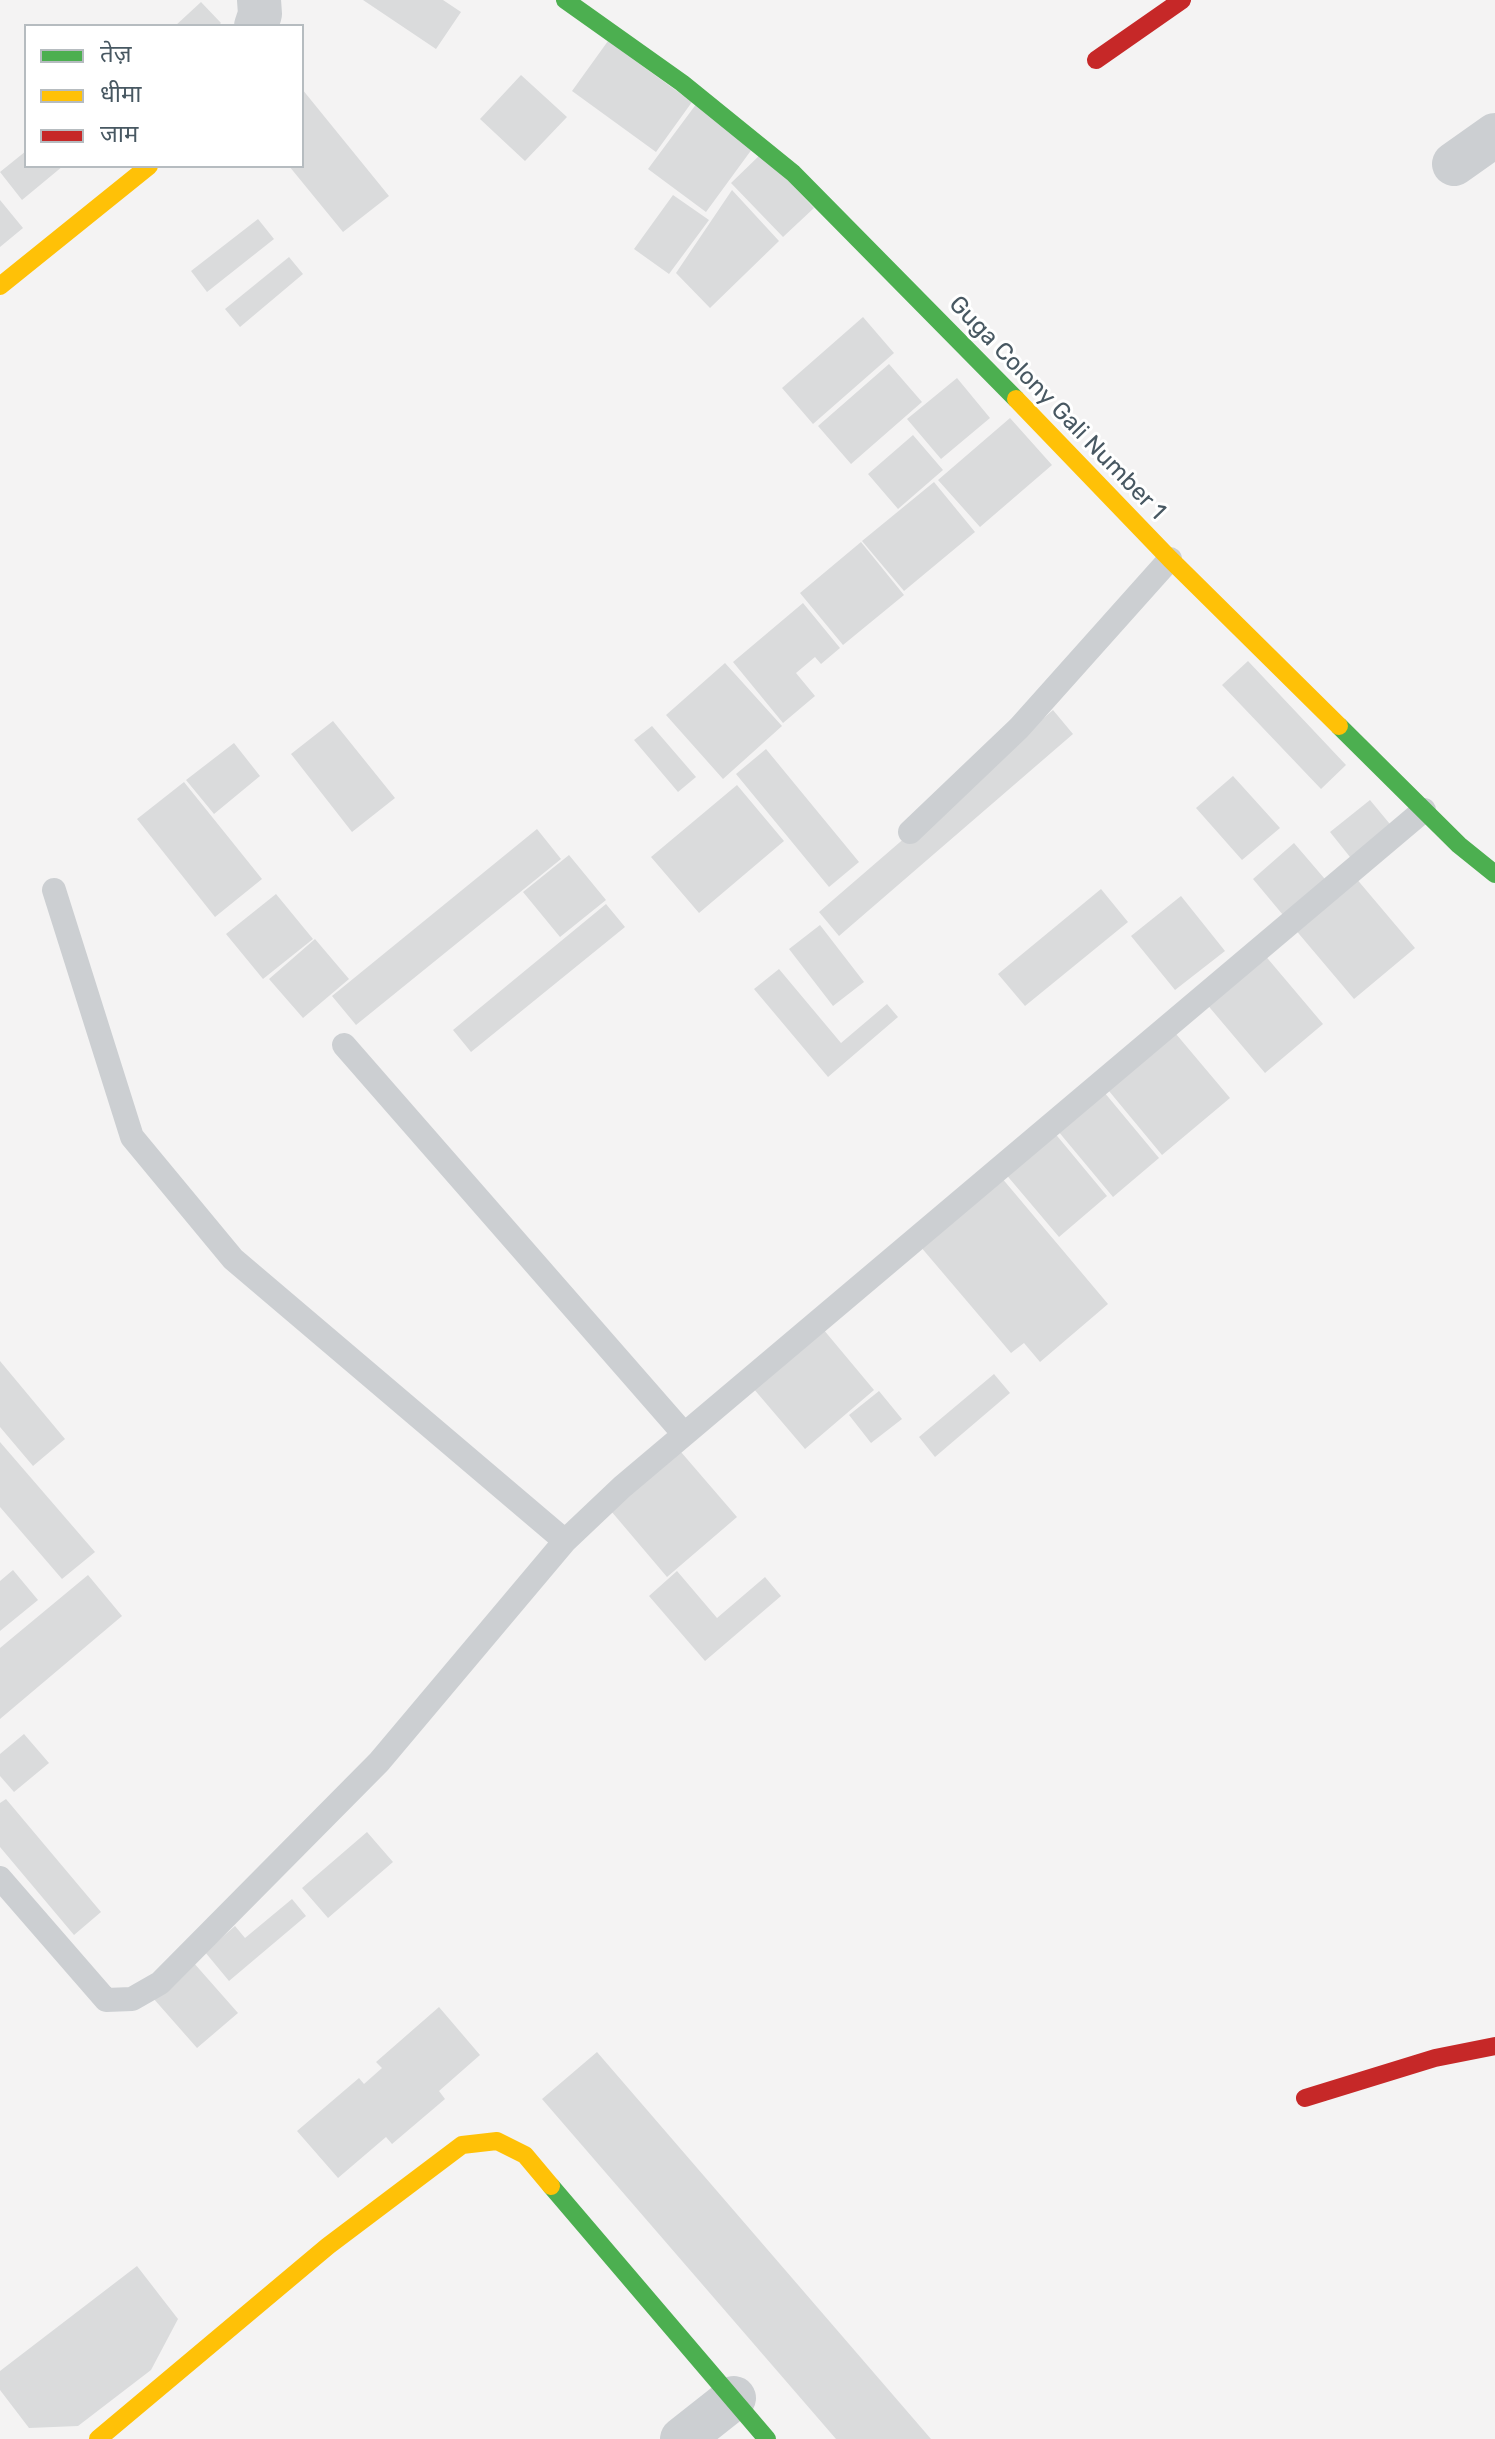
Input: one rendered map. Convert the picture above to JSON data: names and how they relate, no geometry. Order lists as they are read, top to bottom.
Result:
{
  "streets": {
    "street": ["Guga Colony Gali Number 1"]
  },
  "legend": ["तेज़", "धीमा", "जाम"]
}
